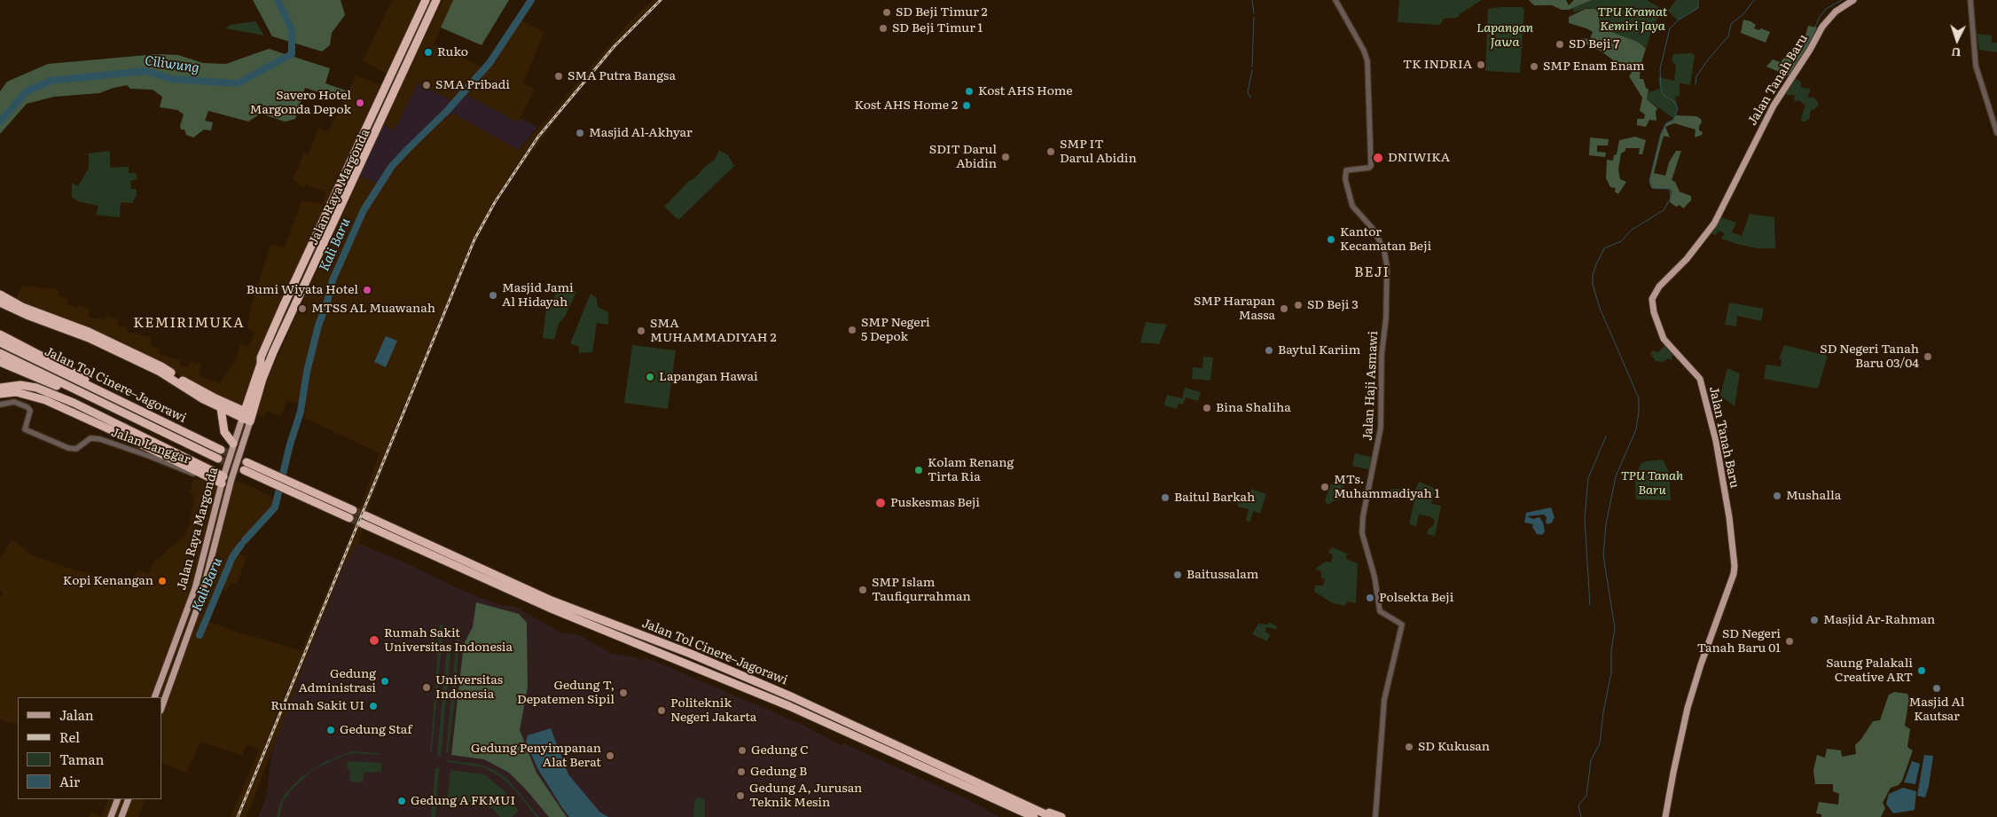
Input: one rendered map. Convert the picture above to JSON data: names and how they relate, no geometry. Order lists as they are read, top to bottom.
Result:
{
  "streets": {
    "highway": ["Jalan Raya Margonda", "Jalan Tol Cinere–Jagorawi"],
    "main road": ["Jalan Tanah Baru"],
    "street": ["Jalan Haji Asmawi", "Jalan Langgar"]
  },
  "crossings": [
    ["Jalan Raya Margonda", "Jalan Langgar"]
  ],
  "districts": ["BEJI", "KEMIRIMUKA"],
  "water": ["Ciliwung", "Kali Baru"],
  "parks": ["TPU Kramat Kemiri Jaya", "Lapangan Jawa", "TPU Tanah Baru"],
  "places": [
    "SD Beji Timur 2",
    "SD Beji Timur 1",
    "SD Beji 7",
    "Ruko",
    "TK INDRIA",
    "SMP Enam Enam",
    "SMA Putra Bangsa",
    "SMA Pribadi",
    "Kost AHS Home",
    "Savero Hotel Margonda Depok",
    "Kost AHS Home 2",
    "Masjid Al-Akhyar",
    "SMP IT Darul Abidin",
    "SDIT Darul Abidin",
    "DNIWIKA",
    "Kantor Kecamatan Beji",
    "Bumi Wiyata Hotel",
    "Masjid Jami Al Hidayah",
    "SD Beji 3",
    "MTSS AL Muawanah",
    "SMP Harapan Massa",
    "SMP Negeri 5 Depok",
    "SMA MUHAMMADIYAH 2",
    "Baytul Kariim",
    "SD Negeri Tanah Baru 03/04",
    "Lapangan Hawai",
    "Bina Shaliha",
    "Kolam Renang Tirta Ria",
    "MTs. Muhammadiyah 1",
    "Mushalla",
    "Baitul Barkah",
    "Puskesmas Beji",
    "Baitussalam",
    "Kopi Kenangan",
    "SMP Islam Taufiqurrahman",
    "Polsekta Beji",
    "Masjid Ar-Rahman",
    "Rumah Sakit Universitas Indonesia",
    "SD Negeri Tanah Baru 01",
    "Saung Palakali Creative ART",
    "Gedung Administrasi",
    "Universitas Indonesia",
    "Masjid Al Kautsar",
    "Gedung T, Depatemen Sipil",
    "Rumah Sakit UI",
    "Politeknik Negeri Jakarta",
    "Gedung Staf",
    "SD Kukusan",
    "Gedung C",
    "Gedung Penyimpanan Alat Berat",
    "Gedung B",
    "Gedung A, Jurusan Teknik Mesin",
    "Gedung A FKMUI"
  ],
  "legend": [
    "Jalan",
    "Rel",
    "Taman",
    "Air"
  ],
  "north": "bottom"
}
